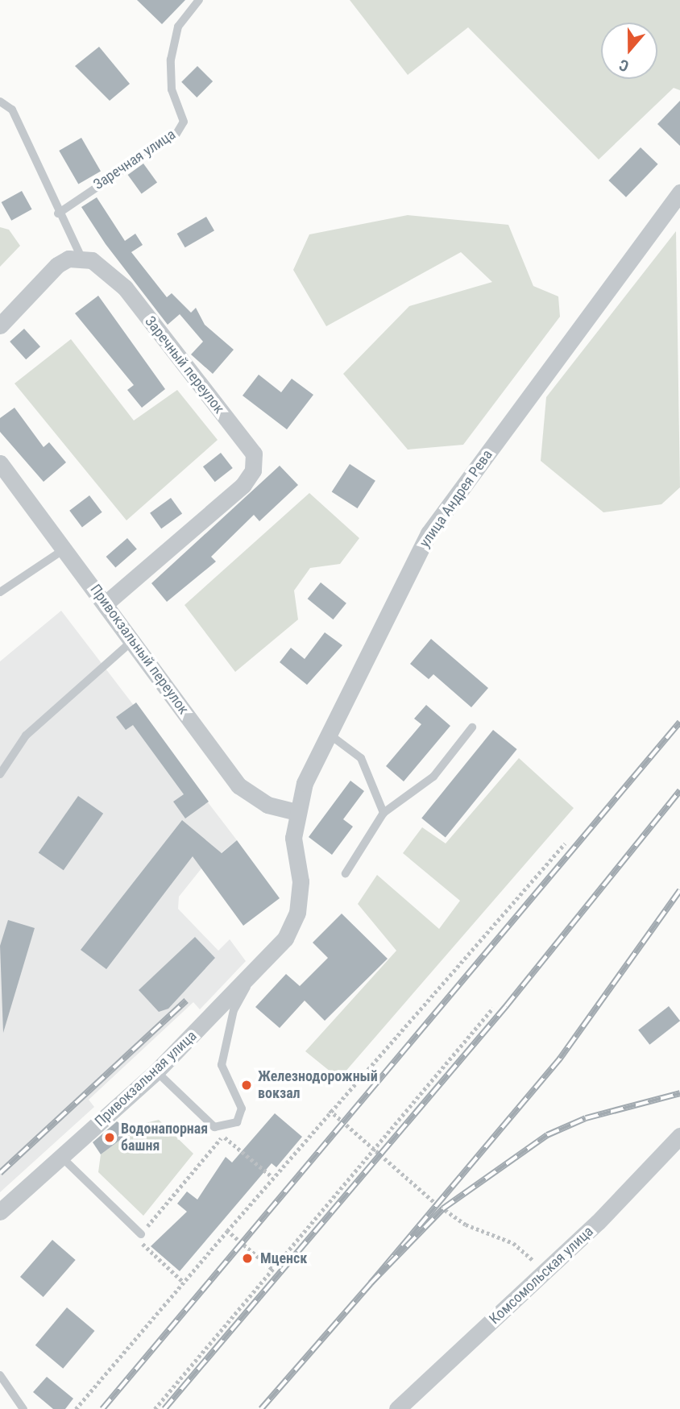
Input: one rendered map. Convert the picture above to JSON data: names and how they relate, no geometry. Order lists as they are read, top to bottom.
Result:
{
  "streets": {
    "street": [
      "Заречный переулок",
      "улица Андрея Рева",
      "Привокзальный переулок",
      "Привокзальная улица",
      "Комсомольская улица"
    ],
    "lane": ["Заречная улица"]
  },
  "crossings": [
    ["Заречный переулок", "Привокзальный переулок"],
    ["улица Андрея Рева", "Привокзальный переулок"],
    ["улица Андрея Рева", "Привокзальная улица"]
  ],
  "places": ["Железнодорожный вокзал", "Водонапорная башня", "Мценск"],
  "north": "bottom"
}
